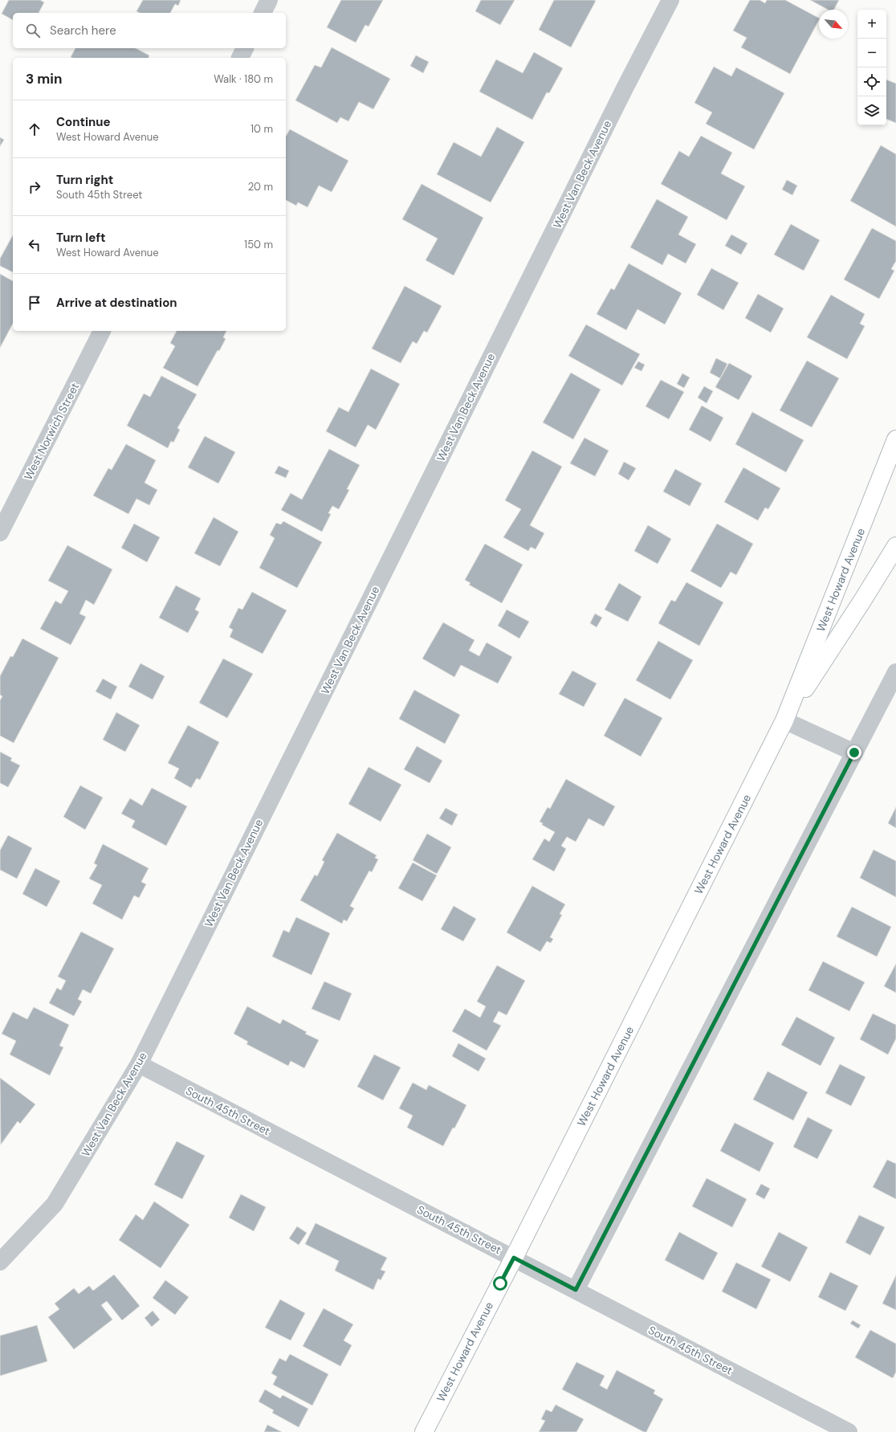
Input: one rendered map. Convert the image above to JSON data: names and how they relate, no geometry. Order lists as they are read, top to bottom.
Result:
{
  "streets": {
    "street": [
      "West Van Beck Avenue",
      "West Norwich Street",
      "West Howard Avenue",
      "South 45th Street"
    ]
  },
  "crossings": [
    ["West Van Beck Avenue", "South 45th Street"],
    ["West Howard Avenue", "South 45th Street"]
  ],
  "north": "bottom right",
  "page": {
    "map_buttons": ["+", "−"],
    "search": "Search here",
    "heading": ["3 min", "Walk · 180 m"],
    "list": [
      ["Continue", "West Howard Avenue", "10 m"],
      ["Turn right", "South 45th Street", "20 m"],
      ["Turn left", "West Howard Avenue", "150 m"],
      "Arrive at destination"
    ]
  }
}
